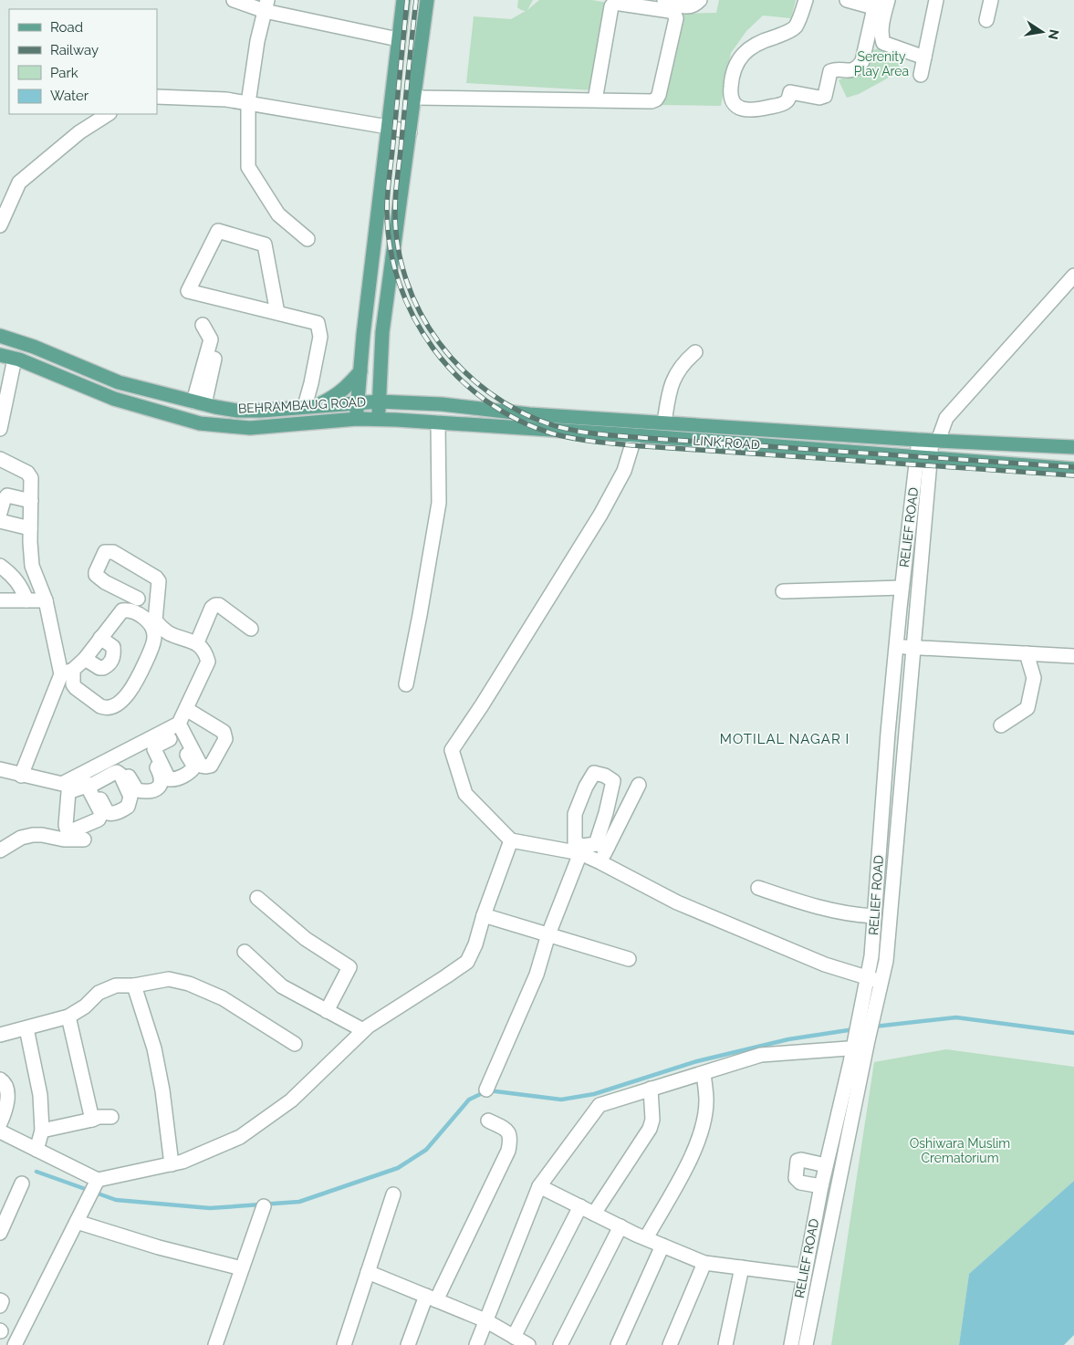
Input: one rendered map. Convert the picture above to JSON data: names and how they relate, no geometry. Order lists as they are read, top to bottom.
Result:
{
  "streets": {
    "main road": ["BEHRAMBAUG ROAD", "LINK ROAD"],
    "street": ["RELIEF ROAD"]
  },
  "crossings": [
    ["BEHRAMBAUG ROAD", "LINK ROAD"],
    ["LINK ROAD", "RELIEF ROAD"]
  ],
  "districts": ["MOTILAL NAGAR I"],
  "parks": ["Serenity Play Area", "Oshiwara Muslim Crematorium"],
  "legend": [
    "Road",
    "Railway",
    "Park",
    "Water"
  ],
  "north": "right"
}
